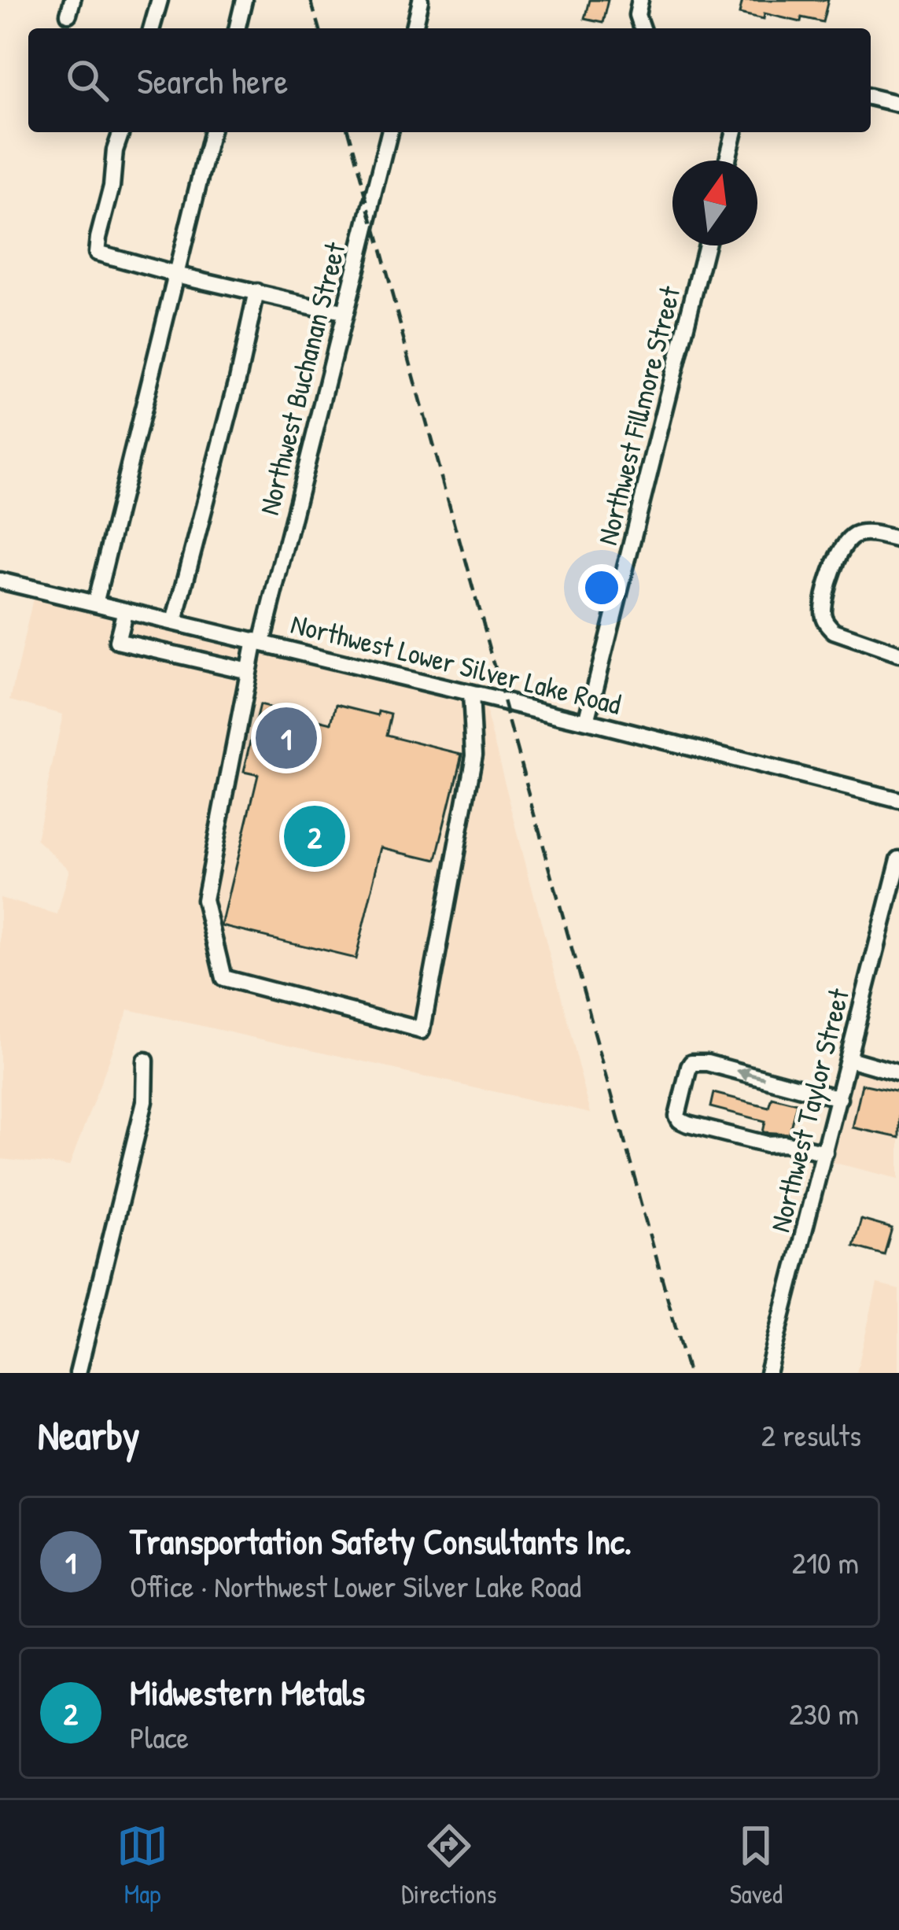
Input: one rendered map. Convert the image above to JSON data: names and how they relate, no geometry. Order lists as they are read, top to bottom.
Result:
{
  "streets": {
    "street": [
      "Northwest Buchanan Street",
      "Northwest Fillmore Street",
      "Northwest Lower Silver Lake Road",
      "Northwest Taylor Street"
    ]
  },
  "crossings": [
    ["Northwest Buchanan Street", "Northwest Lower Silver Lake Road"],
    ["Northwest Fillmore Street", "Northwest Lower Silver Lake Road"]
  ],
  "north": "top",
  "page": {
    "search": "Search here",
    "pins": ["1", "2"],
    "heading": ["Nearby", "2 results"],
    "list": [
      {
        "mark": "1",
        "name": "Transportation Safety Consultants Inc.",
        "note": "Office · Northwest Lower Silver Lake Road",
        "value": "210 m"
      },
      {
        "mark": "2",
        "name": "Midwestern Metals",
        "note": "Place",
        "value": "230 m"
      }
    ],
    "nav": ["Map", "Directions", "Saved"]
  }
}
